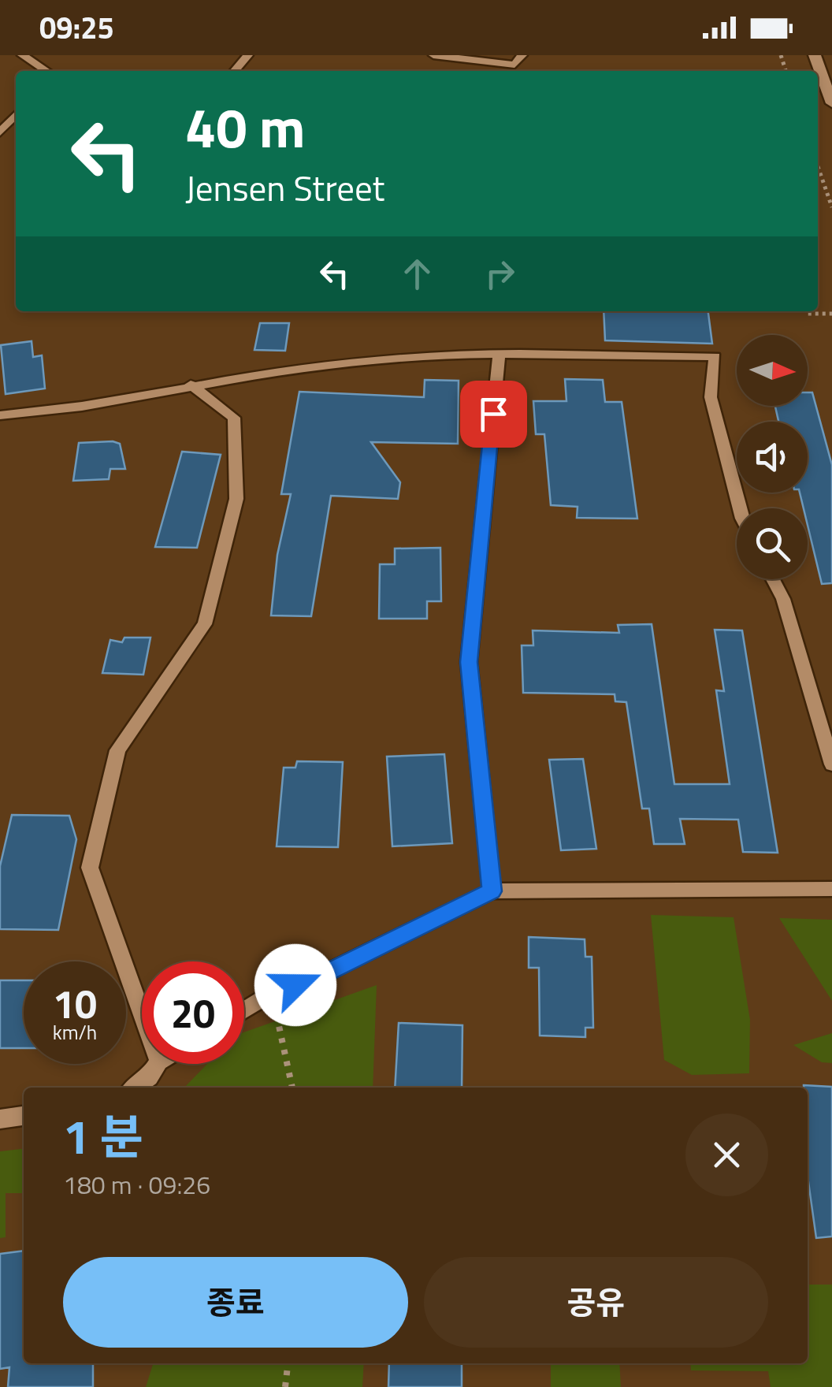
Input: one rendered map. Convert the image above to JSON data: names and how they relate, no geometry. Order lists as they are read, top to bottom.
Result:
{
  "north": "right",
  "page": {
    "status": "09:25",
    "turn": ["40 m", "Jensen Street"],
    "speed": "10 km/h",
    "limit": "20",
    "heading": ["1 분", "180 m · 09:26"],
    "buttons": ["종료", "공유"]
  }
}
